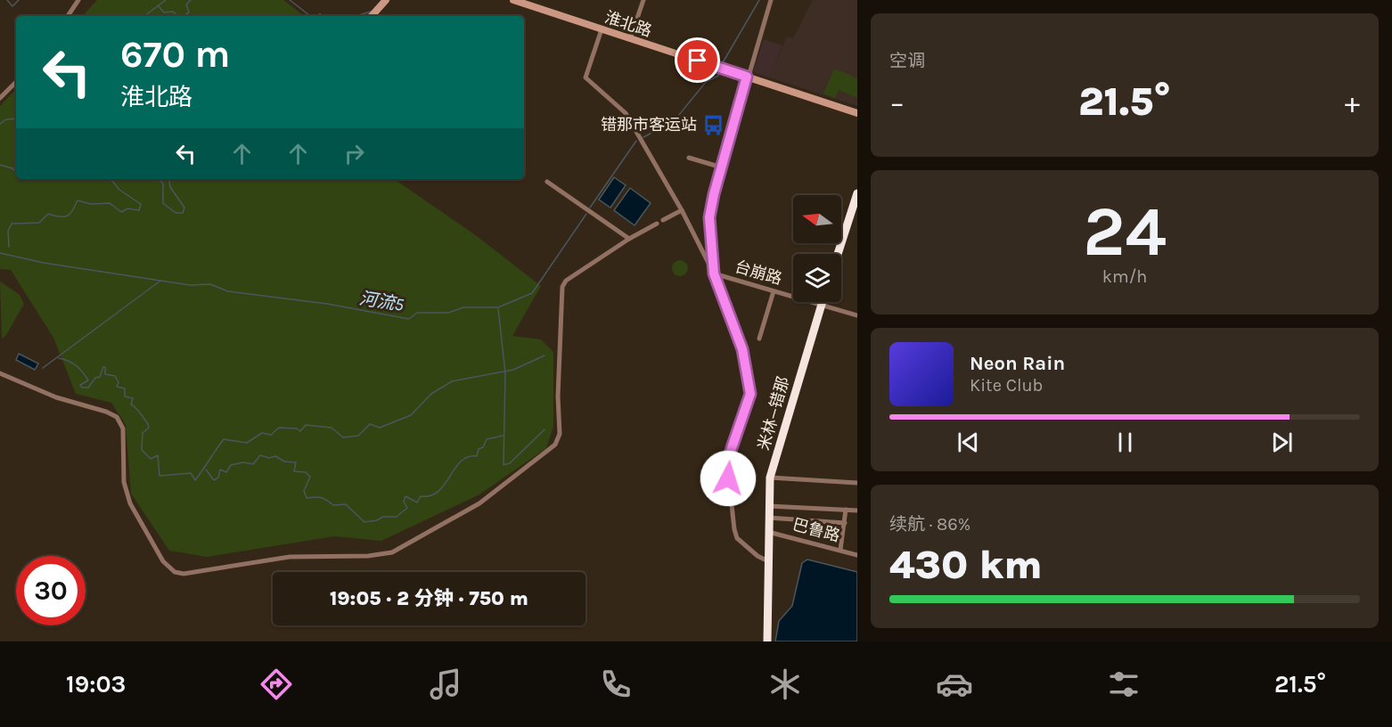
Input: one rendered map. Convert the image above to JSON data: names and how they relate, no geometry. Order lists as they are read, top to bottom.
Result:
{
  "streets": {
    "highway": ["米林—错那"],
    "street": ["淮北路", "台崩路", "巴鲁路"]
  },
  "crossings": [
    ["台崩路", "米林—错那"],
    ["米林—错那", "巴鲁路"]
  ],
  "water": ["河流5"],
  "places": {
    "bus stop": ["错那市客运站"]
  },
  "north": "left",
  "page": {
    "tile": [
      "空调",
      ["24", "km/h"],
      ["续航 · 86%", "430 km"]
    ],
    "turn": ["670 m", "淮北路"],
    "heat": ["−", "21.5°", "+"],
    "song": ["Neon Rain", "Kite Club"],
    "limit": "30",
    "trip": "19:05 · 2 分钟 · 750 m",
    "tabs": ["19:03", "21.5°"]
  }
}
